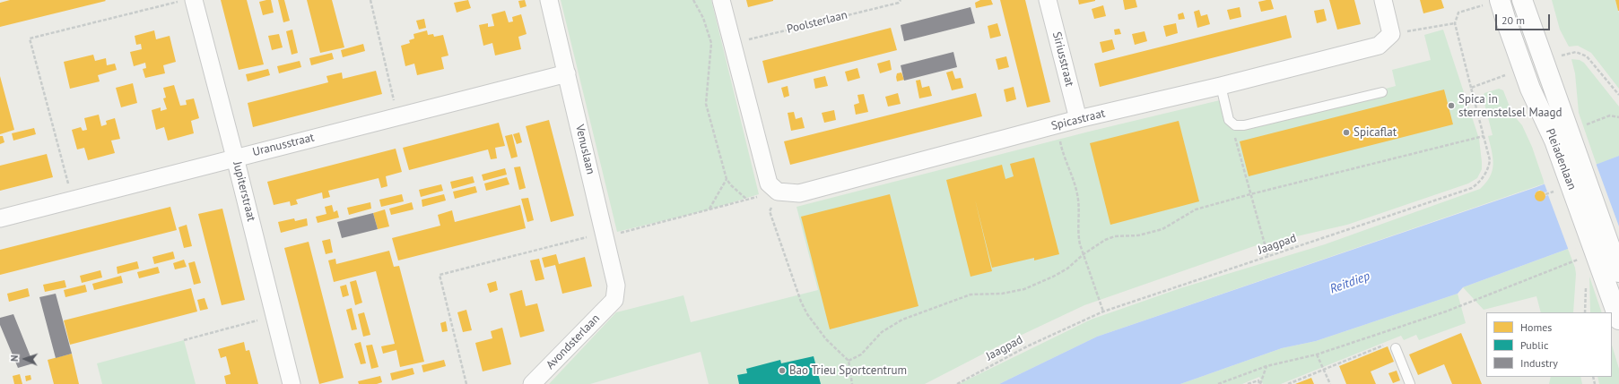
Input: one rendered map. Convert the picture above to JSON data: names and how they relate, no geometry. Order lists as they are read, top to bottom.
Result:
{
  "streets": {
    "main road": ["Pleiadenlaan"],
    "street": [
      "Siriusstraat",
      "Spicastraat",
      "Uranusstraat",
      "Venuslaan",
      "Jupiterstraat",
      "Avondsterlaan"
    ],
    "path": ["Poolsterlaan", "Jaagpad"]
  },
  "crossings": [
    ["Siriusstraat", "Spicastraat"],
    ["Uranusstraat", "Venuslaan"],
    ["Uranusstraat", "Jupiterstraat"],
    ["Venuslaan", "Avondsterlaan"]
  ],
  "water": ["Reitdiep"],
  "places": ["Spica in sterrenstelsel Maagd", "Spicaflat", "Bao Trieu Sportcentrum"],
  "legend": ["Homes", "Public", "Industry"],
  "scale_bar": "20 m",
  "north": "left"
}
